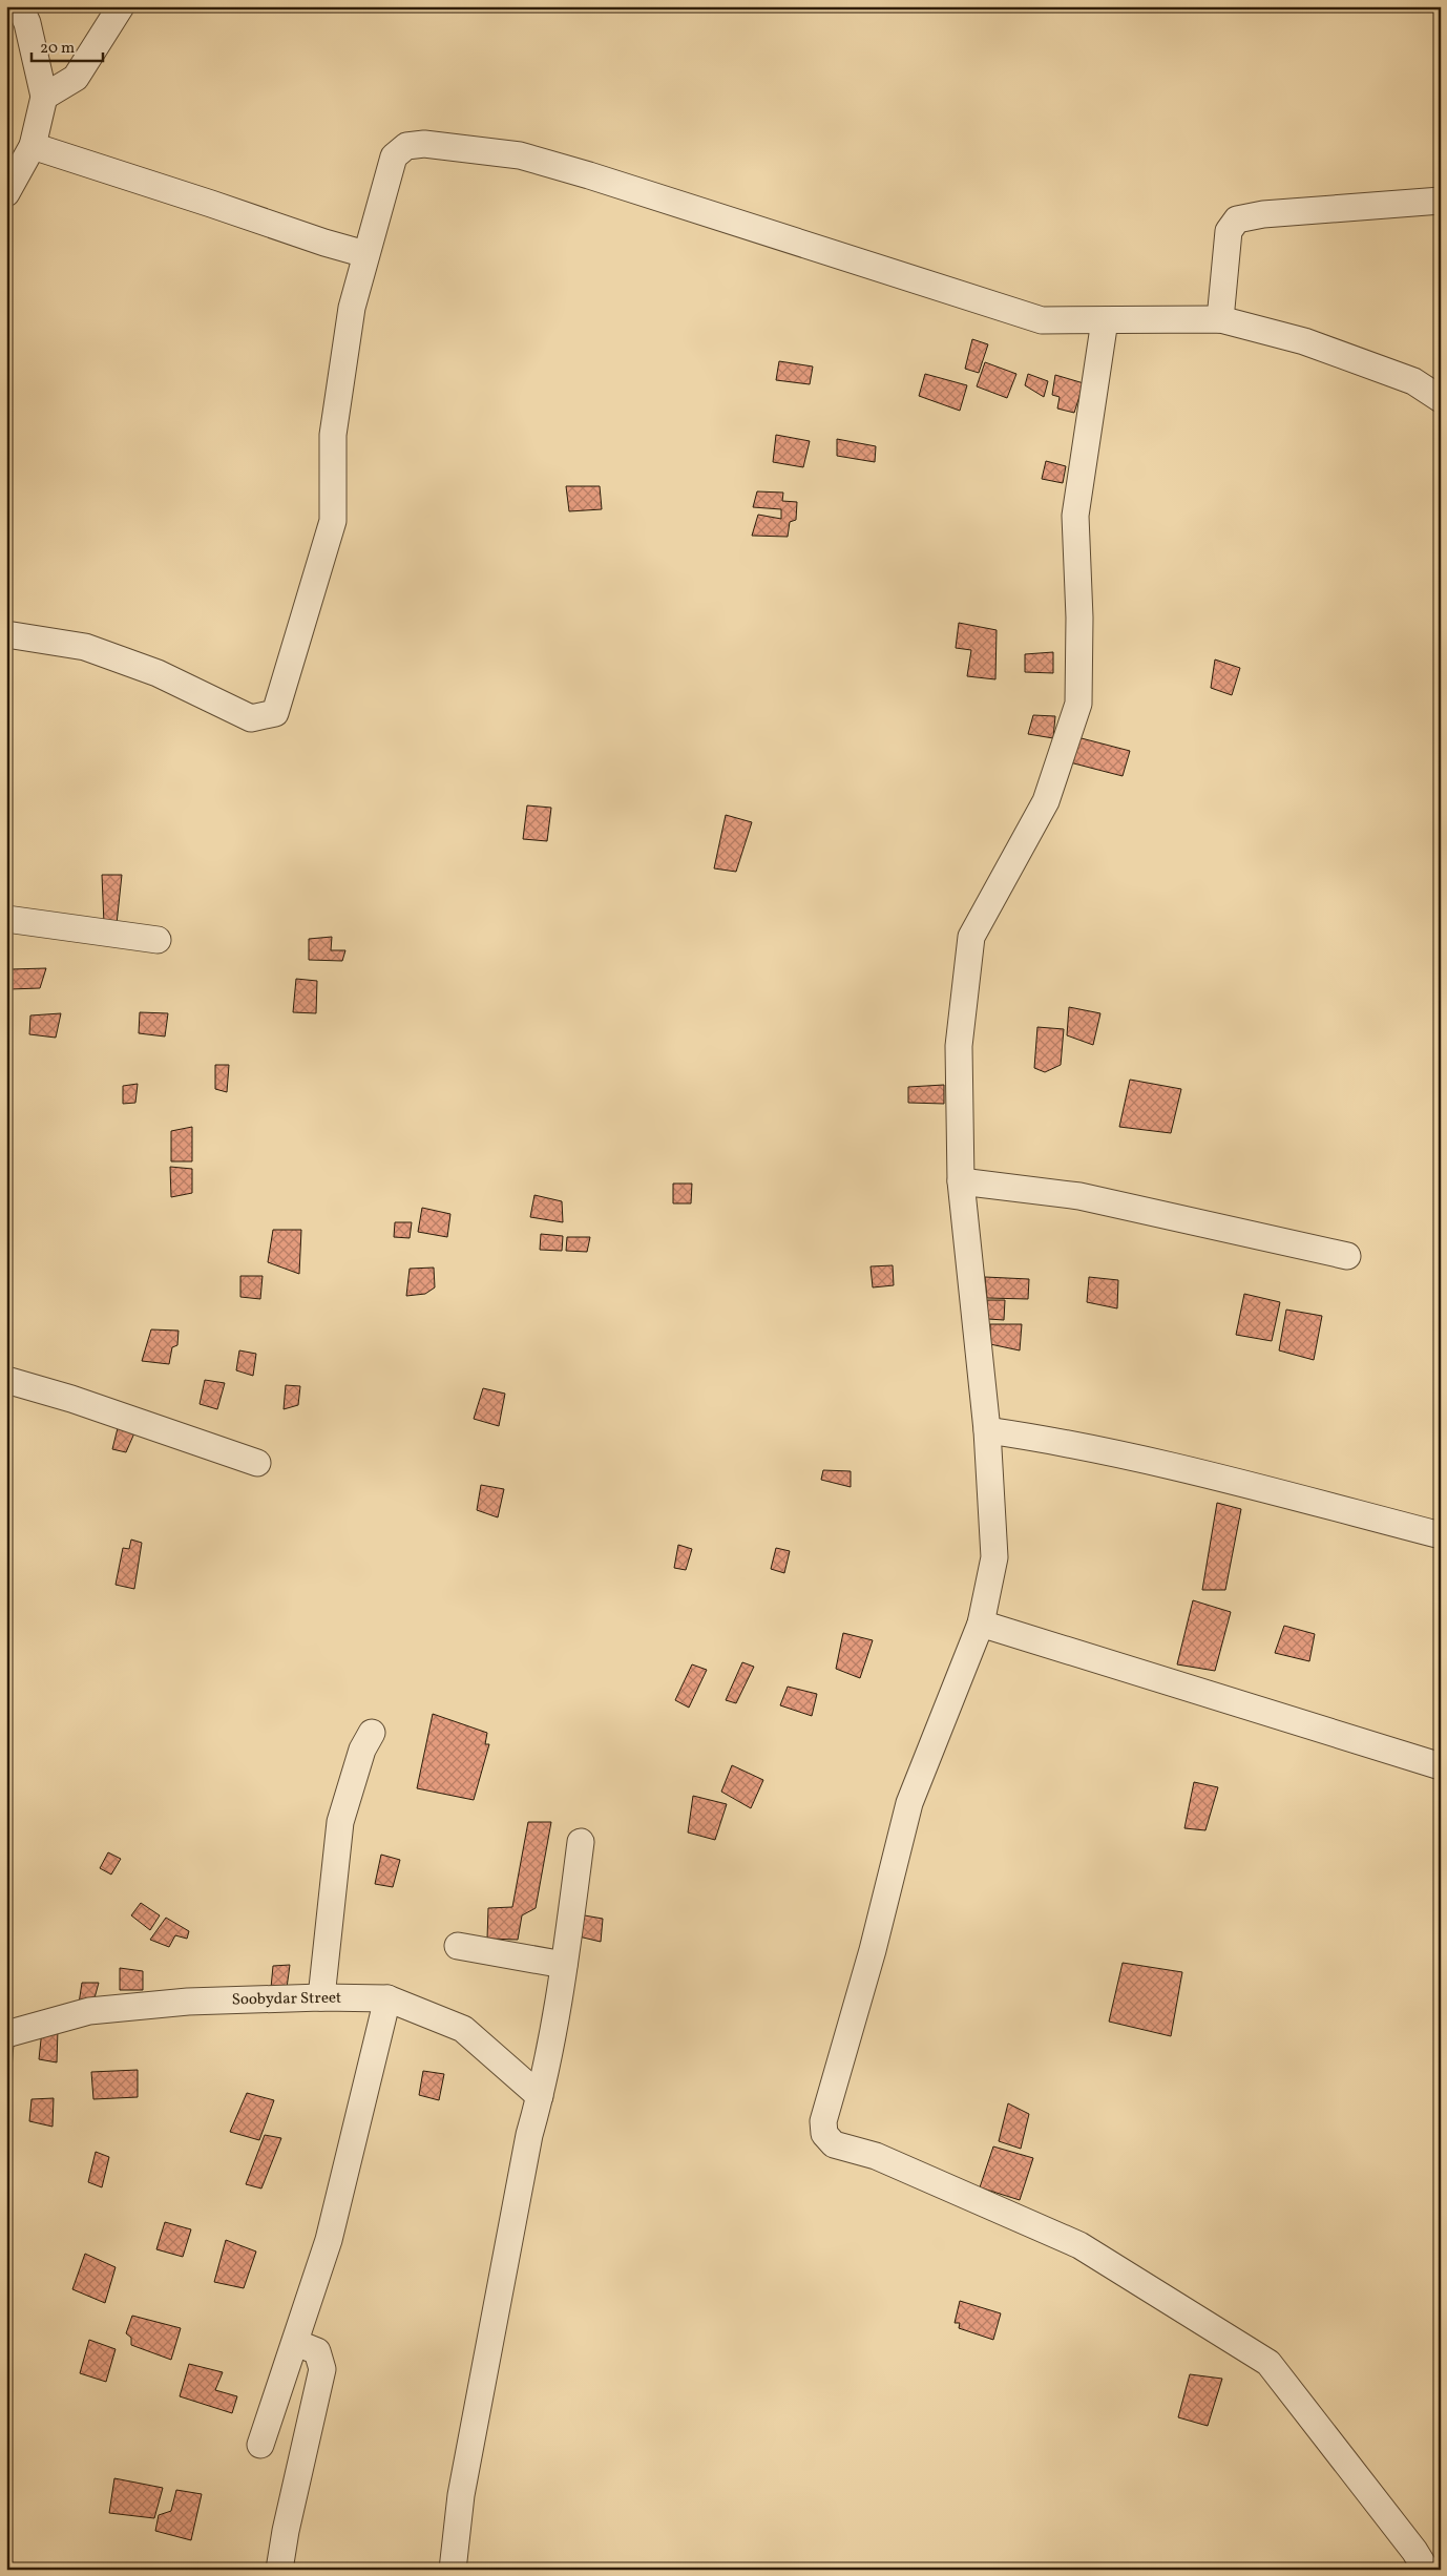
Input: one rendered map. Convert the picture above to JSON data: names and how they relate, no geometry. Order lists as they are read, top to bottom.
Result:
{
  "streets": {
    "street": ["Soobydar Street"]
  },
  "scale_bar": "20 m"
}
